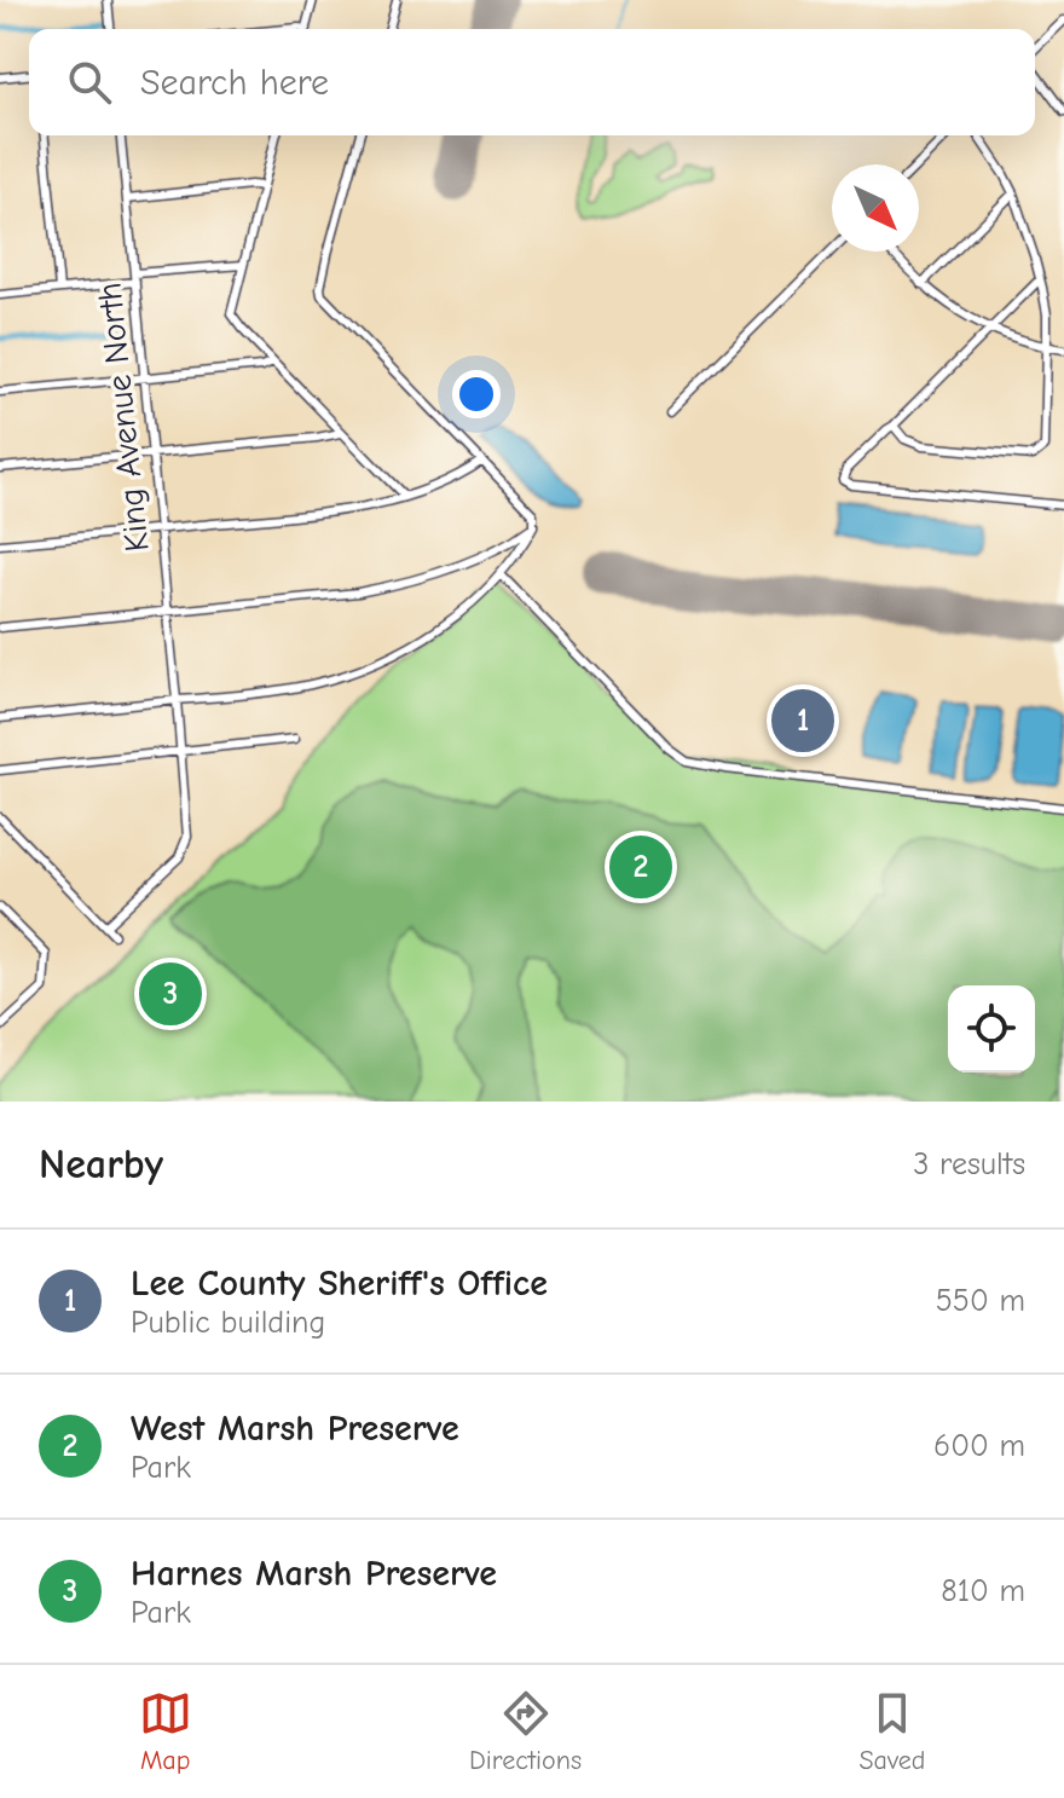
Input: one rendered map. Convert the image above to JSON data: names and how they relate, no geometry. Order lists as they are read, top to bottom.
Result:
{
  "streets": {
    "street": ["King Avenue North"]
  },
  "north": "bottom right",
  "page": {
    "search": "Search here",
    "pins": ["1", "2", "3"],
    "heading": ["Nearby", "3 results"],
    "list": [
      {
        "mark": "1",
        "name": "Lee County Sheriff's Office",
        "note": "Public building",
        "value": "550 m"
      },
      {
        "mark": "2",
        "name": "West Marsh Preserve",
        "note": "Park",
        "value": "600 m"
      },
      {
        "mark": "3",
        "name": "Harnes Marsh Preserve",
        "note": "Park",
        "value": "810 m"
      }
    ],
    "nav": ["Map", "Directions", "Saved"]
  }
}
